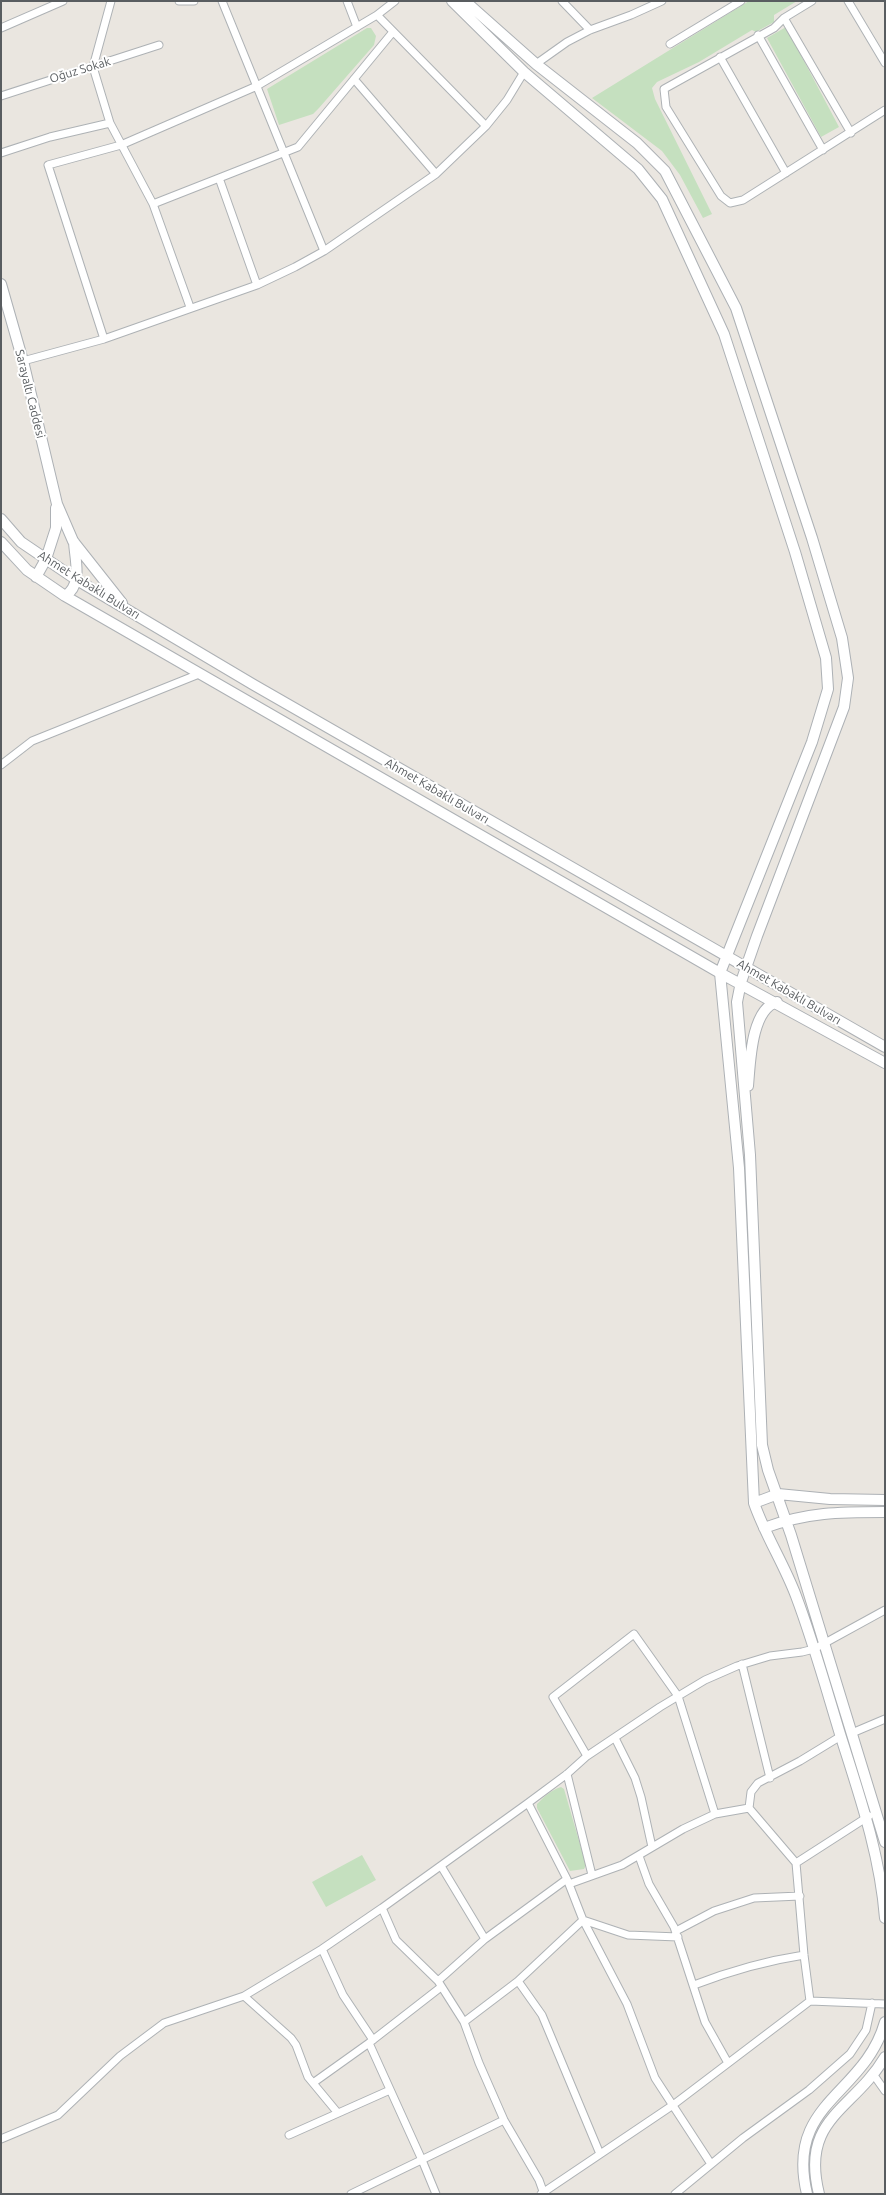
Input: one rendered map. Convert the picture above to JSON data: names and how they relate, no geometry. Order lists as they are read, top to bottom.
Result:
{
  "streets": {
    "street": ["Oğuz Sokak", "Sarayaltı Caddesi", "Ahmet Kabaklı Bulvarı"]
  }
}
